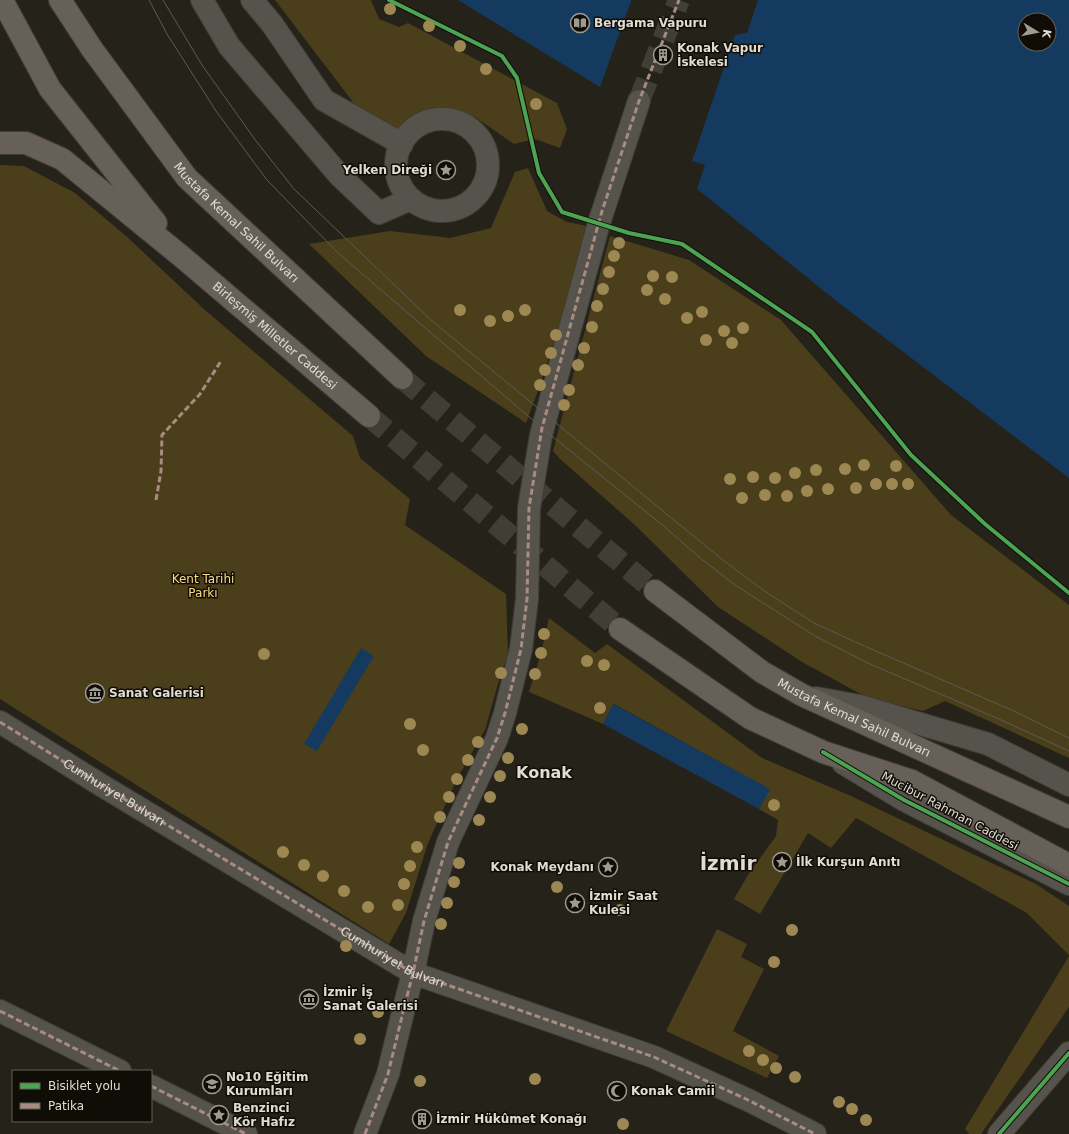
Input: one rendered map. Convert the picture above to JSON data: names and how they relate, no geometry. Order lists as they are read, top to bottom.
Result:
{
  "streets": {
    "main road": ["Mustafa Kemal Sahil Bulvarı", "Birleşmiş Milletler Caddesi"],
    "street": ["Cumhuriyet Bulvarı", "Mucibur Rahman Caddesi"]
  },
  "districts": ["Konak", "İzmir"],
  "parks": ["Kent Tarihi Parkı"],
  "places": {
    "library": ["Bergama Vapuru"],
    "building": ["Konak Vapur İskelesi", "İzmir Hükûmet Konağı"],
    "place": [
      "Yelken Direği",
      "İlk Kurşun Anıtı",
      "Konak Meydanı",
      "İzmir Saat Kulesi",
      "Benzinci Kör Hafız"
    ],
    "museum": ["Sanat Galerisi", "İzmir İş Sanat Galerisi"],
    "school or university": ["No10 Eğitim Kurumları"],
    "mosque": ["Konak Camii"]
  },
  "legend": ["Bisiklet yolu", "Patika"],
  "north": "right"
}
